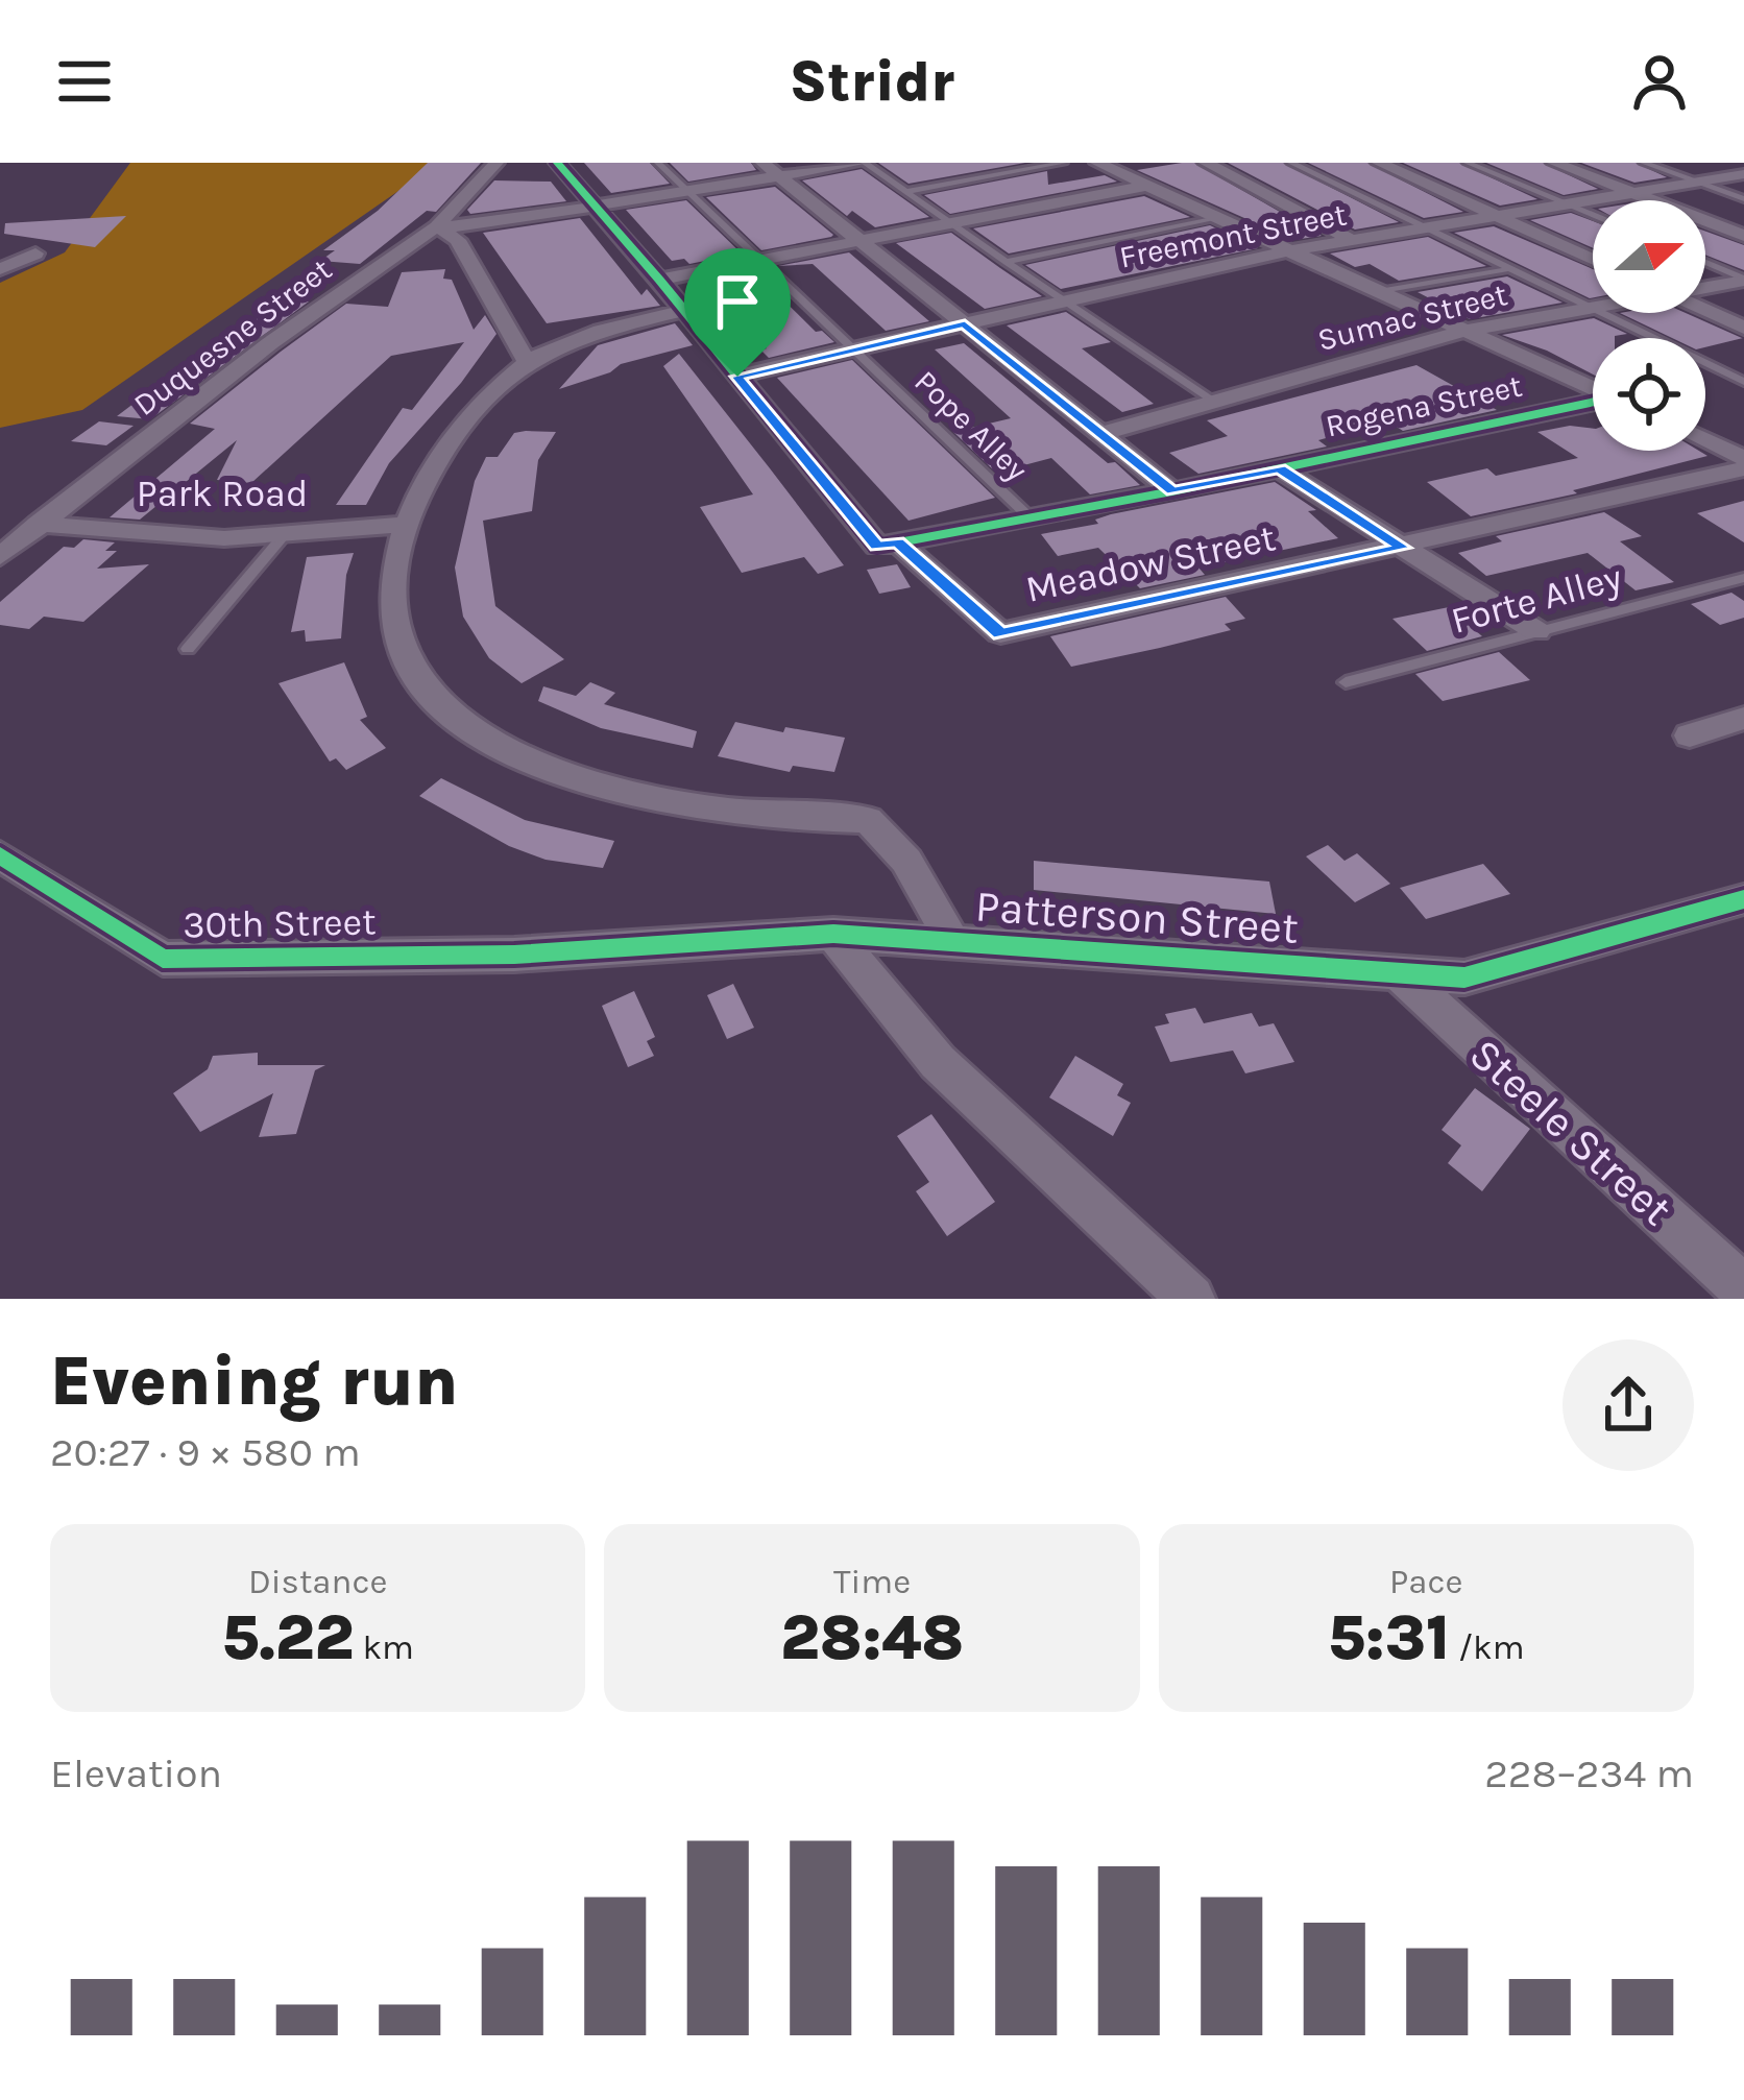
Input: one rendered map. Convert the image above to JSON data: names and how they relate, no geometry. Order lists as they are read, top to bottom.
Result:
{
  "streets": {
    "street": [
      "Freemont Street",
      "Sumac Street",
      "Duquesne Street",
      "Rogena Street",
      "Park Road",
      "Meadow Street",
      "Patterson Street",
      "30th Street",
      "Steele Street"
    ],
    "lane": ["Pope Alley", "Forte Alley"]
  },
  "crossings": [
    ["Freemont Street", "Pope Alley"],
    ["Duquesne Street", "Park Road"],
    ["Rogena Street", "Pope Alley"],
    ["Rogena Street", "Meadow Street"],
    ["Patterson Street", "30th Street"],
    ["Patterson Street", "Steele Street"]
  ],
  "north": "right",
  "page": {
    "header": "Stridr",
    "heading": ["Evening run", "20:27 · 9 × 580 m"],
    "stats": [
      ["Distance", "5.22 km"],
      ["Time", "28:48"],
      ["Pace", "5:31 /km"]
    ],
    "chart": ["Elevation", "228–234 m"]
  }
}
